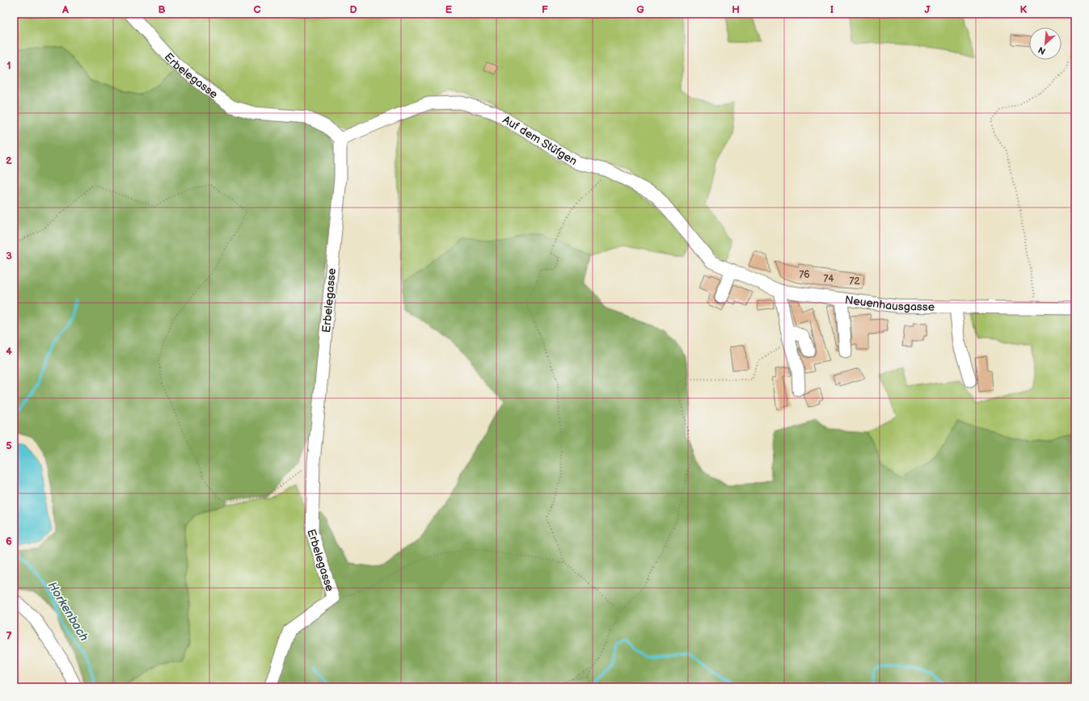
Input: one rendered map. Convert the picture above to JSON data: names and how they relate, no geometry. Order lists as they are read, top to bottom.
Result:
{
  "streets": {
    "street": ["Erbelegasse", "Auf dem Stüfgen", "Neuenhausgasse"]
  },
  "crossings": [
    ["Erbelegasse", "Auf dem Stüfgen"],
    ["Auf dem Stüfgen", "Neuenhausgasse"]
  ],
  "water": ["Horkenbach"],
  "house_numbers": ["76", "74", "72"],
  "north": "bottom left",
  "grid": {
    "columns": [
      "A",
      "B",
      "C",
      "D",
      "E",
      "F",
      "G",
      "H",
      "I",
      "J",
      "K"
    ],
    "rows": [
      "1",
      "2",
      "3",
      "4",
      "5",
      "6",
      "7"
    ]
  }
}
